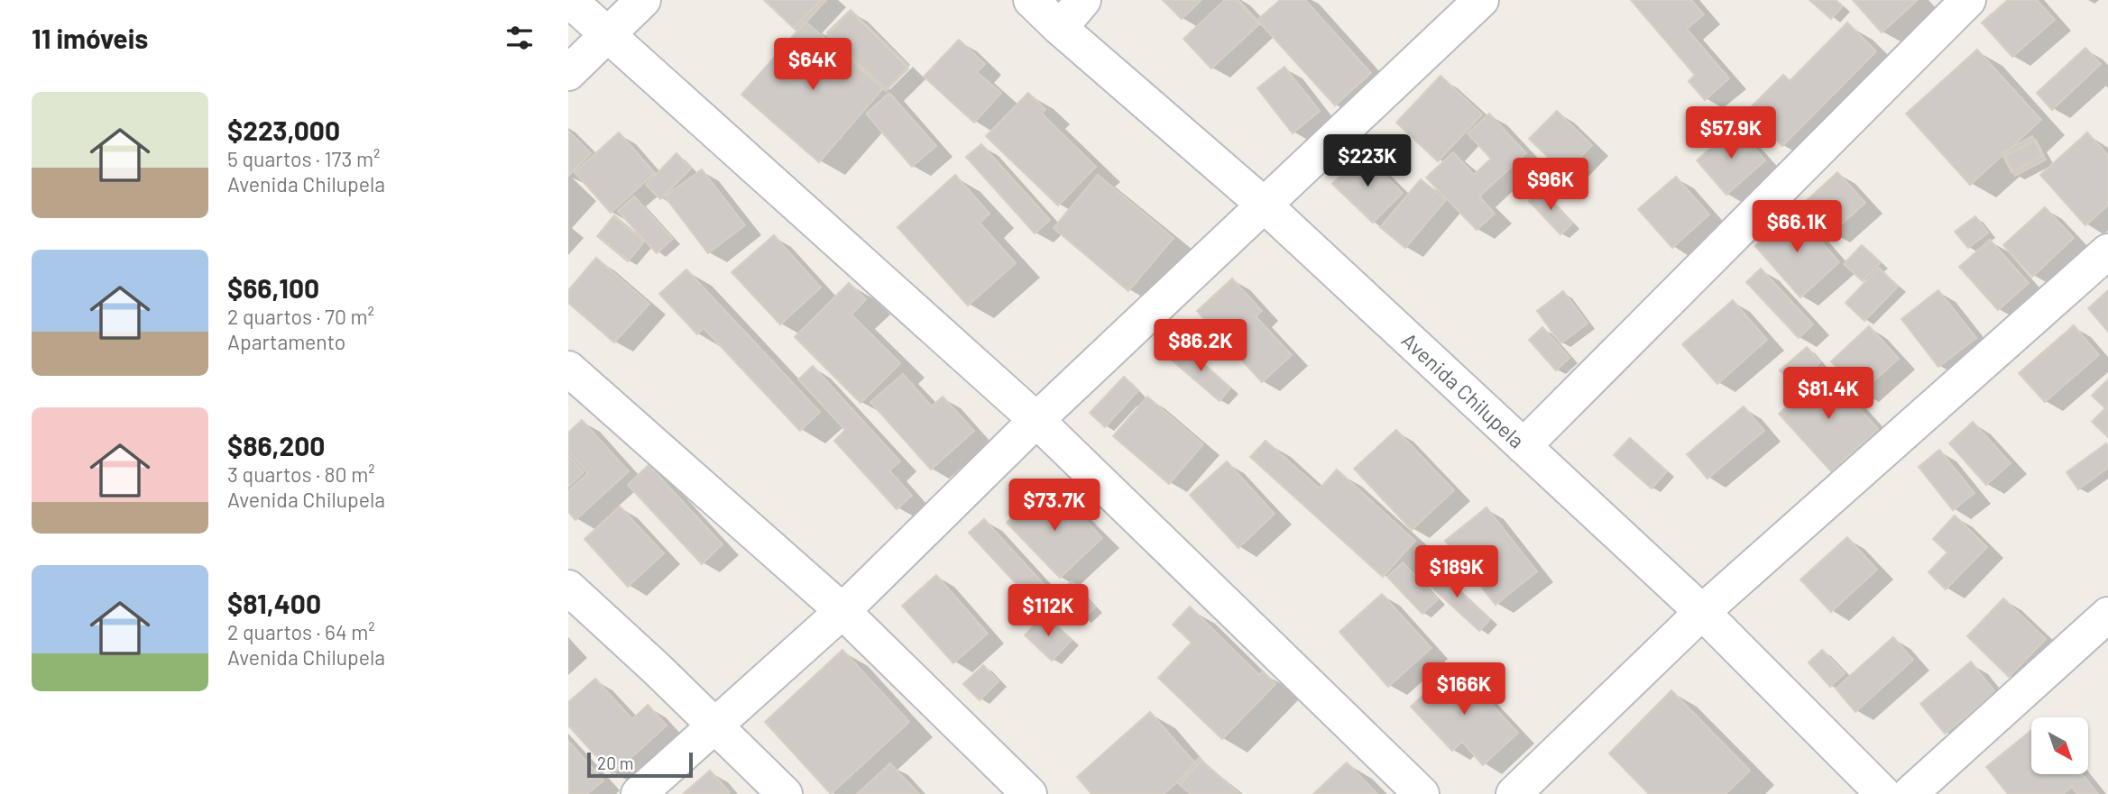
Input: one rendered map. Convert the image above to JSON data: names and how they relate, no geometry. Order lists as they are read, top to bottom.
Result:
{
  "streets": {
    "street": ["Avenida Chilupela"]
  },
  "scale_bar": "20 m",
  "north": "bottom right",
  "page": {
    "heading": "11 imóveis",
    "price": [
      "$64K",
      "$57.9K",
      "$223K",
      "$96K",
      "$66.1K",
      "$86.2K",
      "$81.4K",
      "$73.7K",
      "$189K",
      "$112K",
      "$166K"
    ],
    "list": [
      {
        "name": "$223,000",
        "note": "5 quartos · 173 m² · Avenida Chilupela"
      },
      {
        "name": "$66,100",
        "note": "2 quartos · 70 m² · Apartamento"
      },
      {
        "name": "$86,200",
        "note": "3 quartos · 80 m² · Avenida Chilupela"
      },
      {
        "name": "$81,400",
        "note": "2 quartos · 64 m² · Avenida Chilupela"
      }
    ],
    "scale": "20 m"
  }
}
